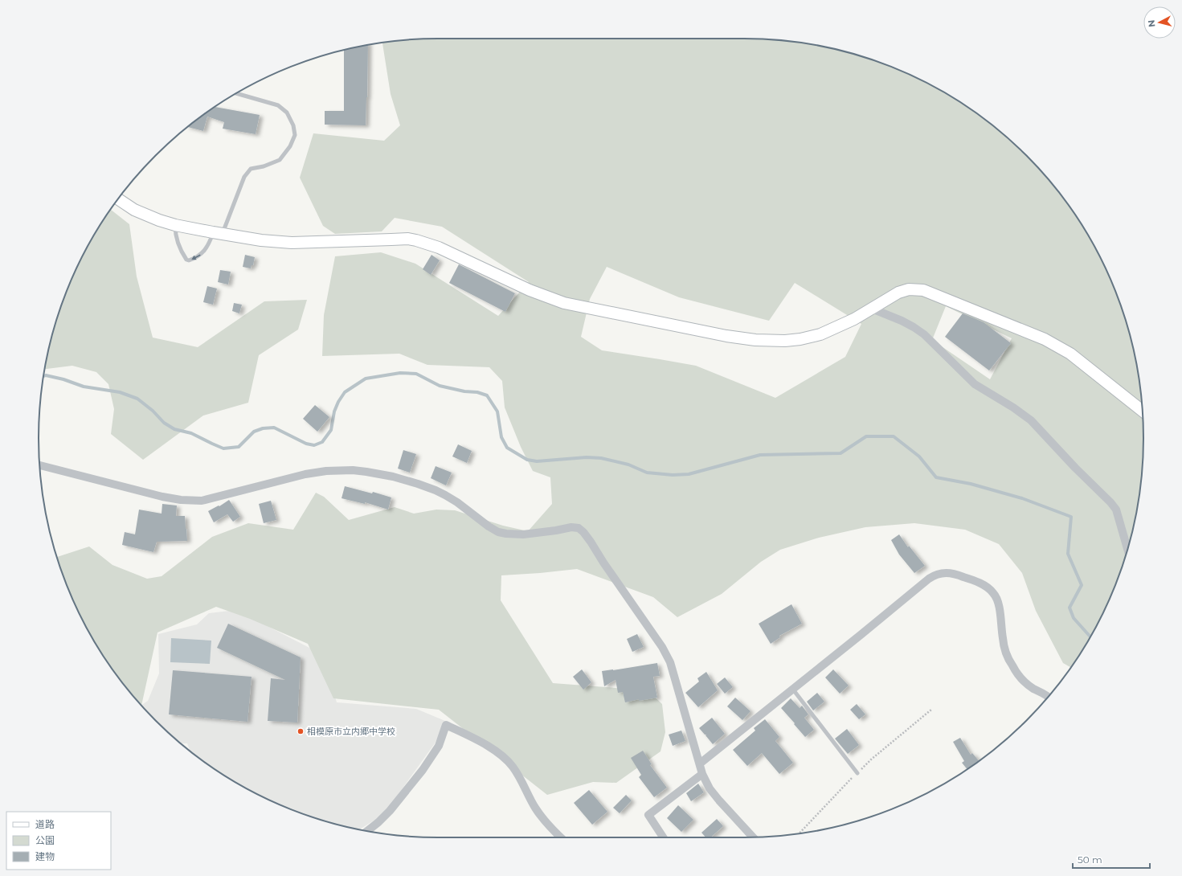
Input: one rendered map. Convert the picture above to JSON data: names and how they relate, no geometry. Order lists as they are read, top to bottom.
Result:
{
  "places": ["相模原市立内郷中学校"],
  "legend": ["道路", "公園", "建物"],
  "scale_bar": "50 m",
  "north": "left"
}
